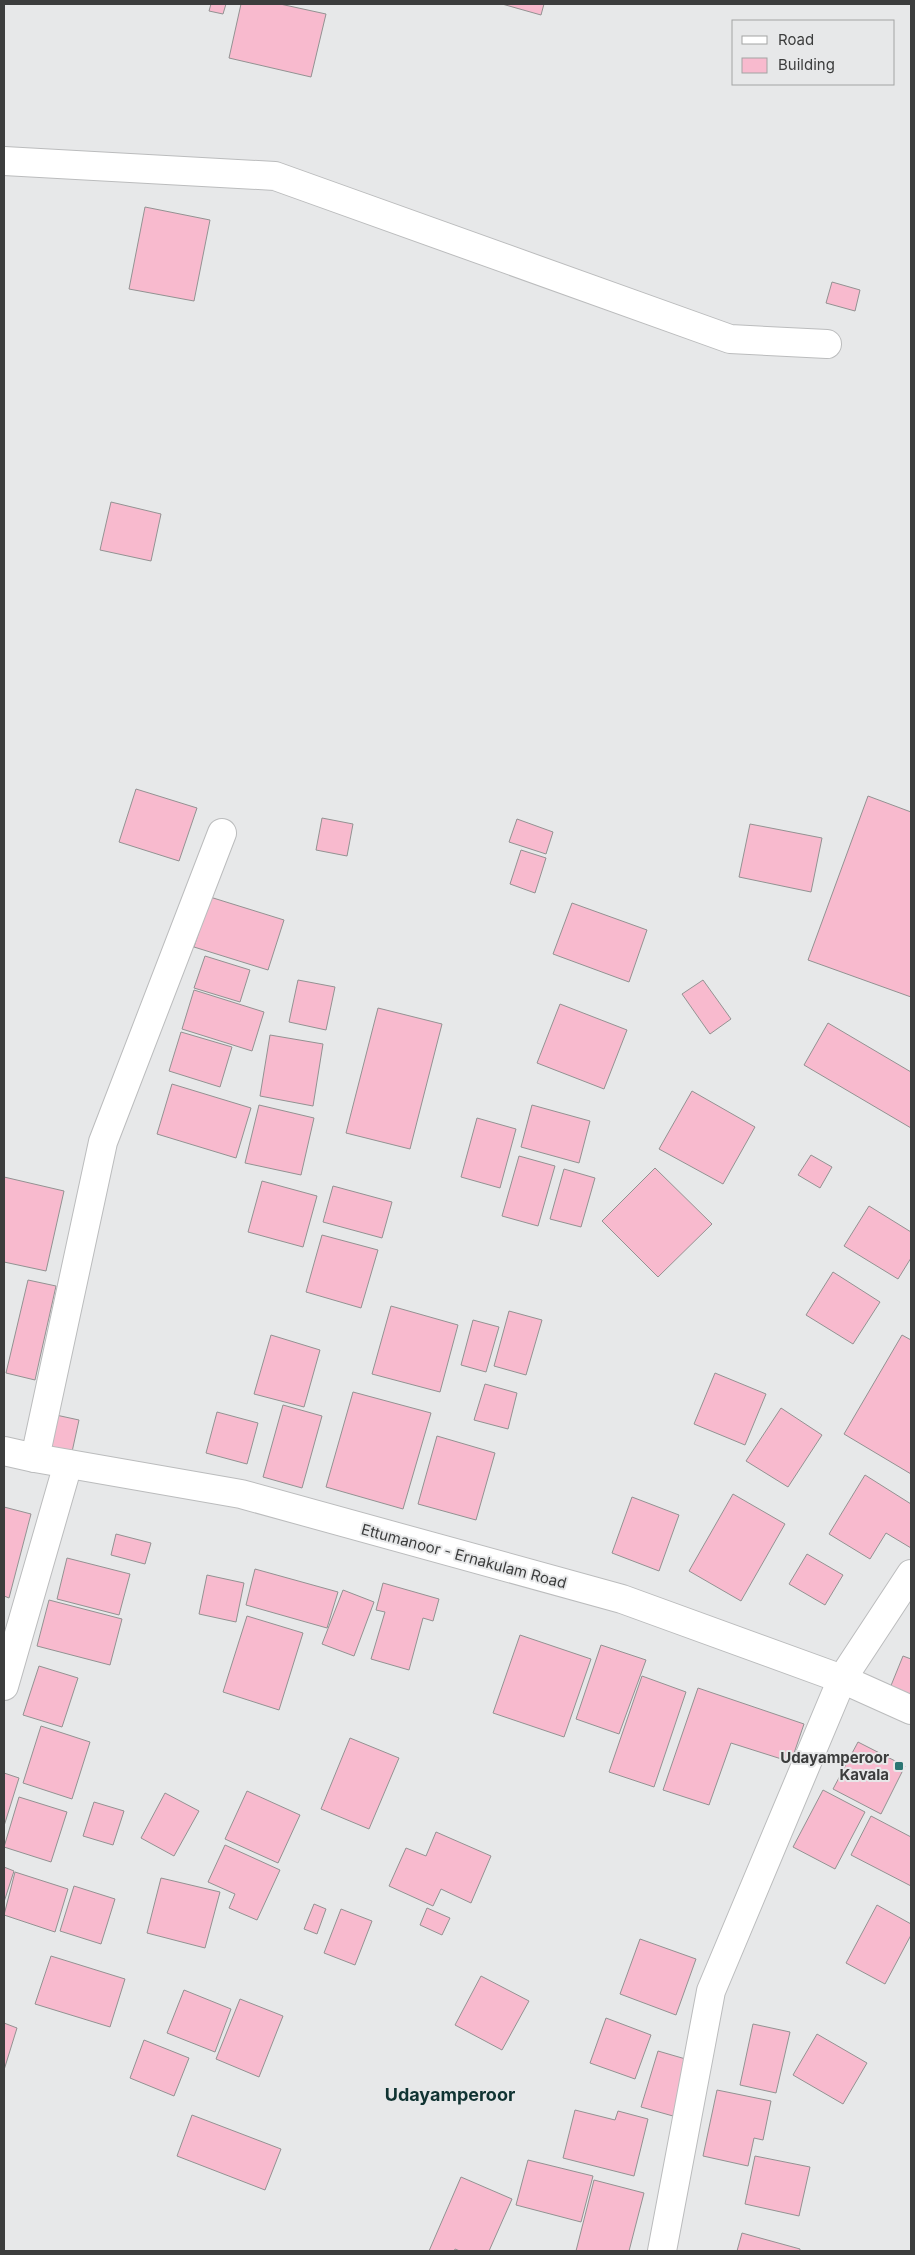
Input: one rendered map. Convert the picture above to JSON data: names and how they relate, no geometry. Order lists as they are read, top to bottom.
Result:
{
  "streets": {
    "street": ["Ettumanoor - Ernakulam Road"]
  },
  "districts": ["Udayamperoor"],
  "places": {
    "transit": ["Udayamperoor Kavala"]
  },
  "legend": ["Road", "Building"]
}
